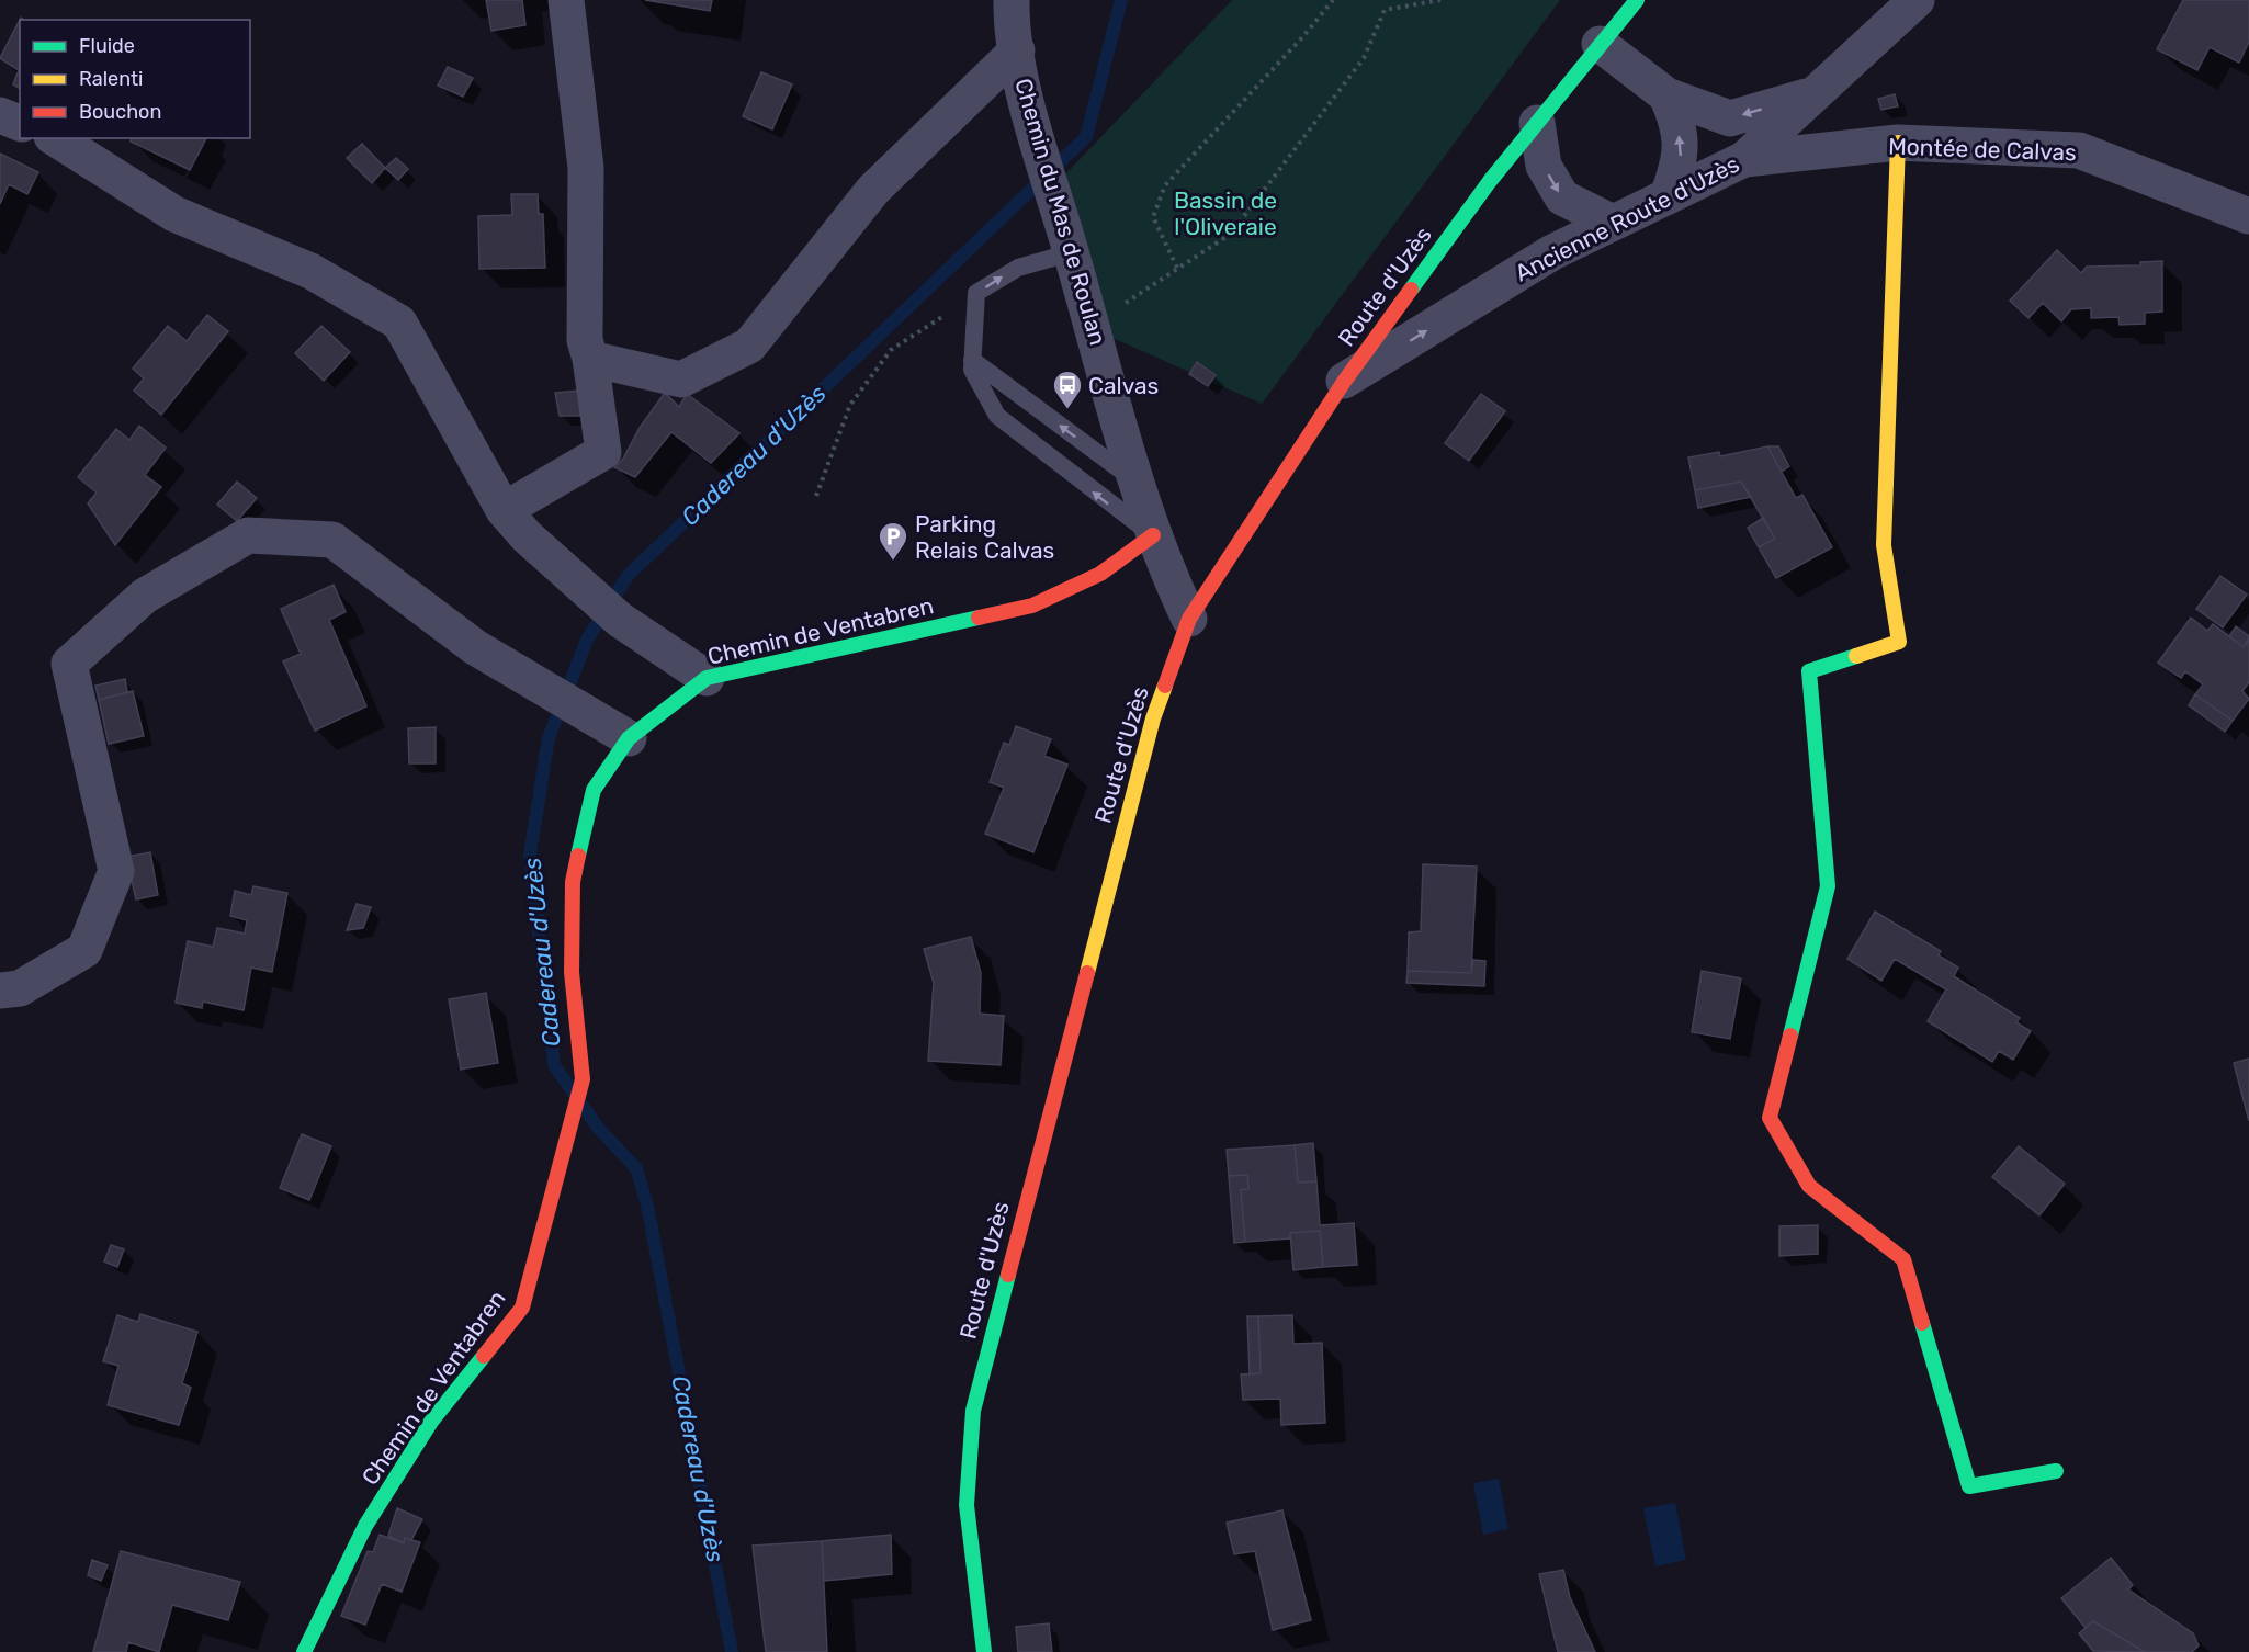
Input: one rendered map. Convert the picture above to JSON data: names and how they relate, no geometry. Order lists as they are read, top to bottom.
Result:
{
  "streets": {
    "street": [
      "Montée de Calvas",
      "Chemin du Mas de Roulan",
      "Ancienne Route d'Uzès",
      "Route d'Uzès",
      "Chemin de Ventabren"
    ]
  },
  "crossings": [
    ["Montée de Calvas", "Ancienne Route d'Uzès"],
    ["Chemin du Mas de Roulan", "Route d'Uzès"],
    ["Chemin du Mas de Roulan", "Chemin de Ventabren"],
    ["Ancienne Route d'Uzès", "Route d'Uzès"]
  ],
  "one_way": ["Ancienne Route d'Uzès"],
  "water": ["Cadereau d'Uzès"],
  "parks": ["Bassin de l'Oliveraie"],
  "places": {
    "bus stop": ["Calvas"],
    "parking": ["Parking Relais Calvas"]
  },
  "legend": ["Fluide", "Ralenti", "Bouchon"]
}
